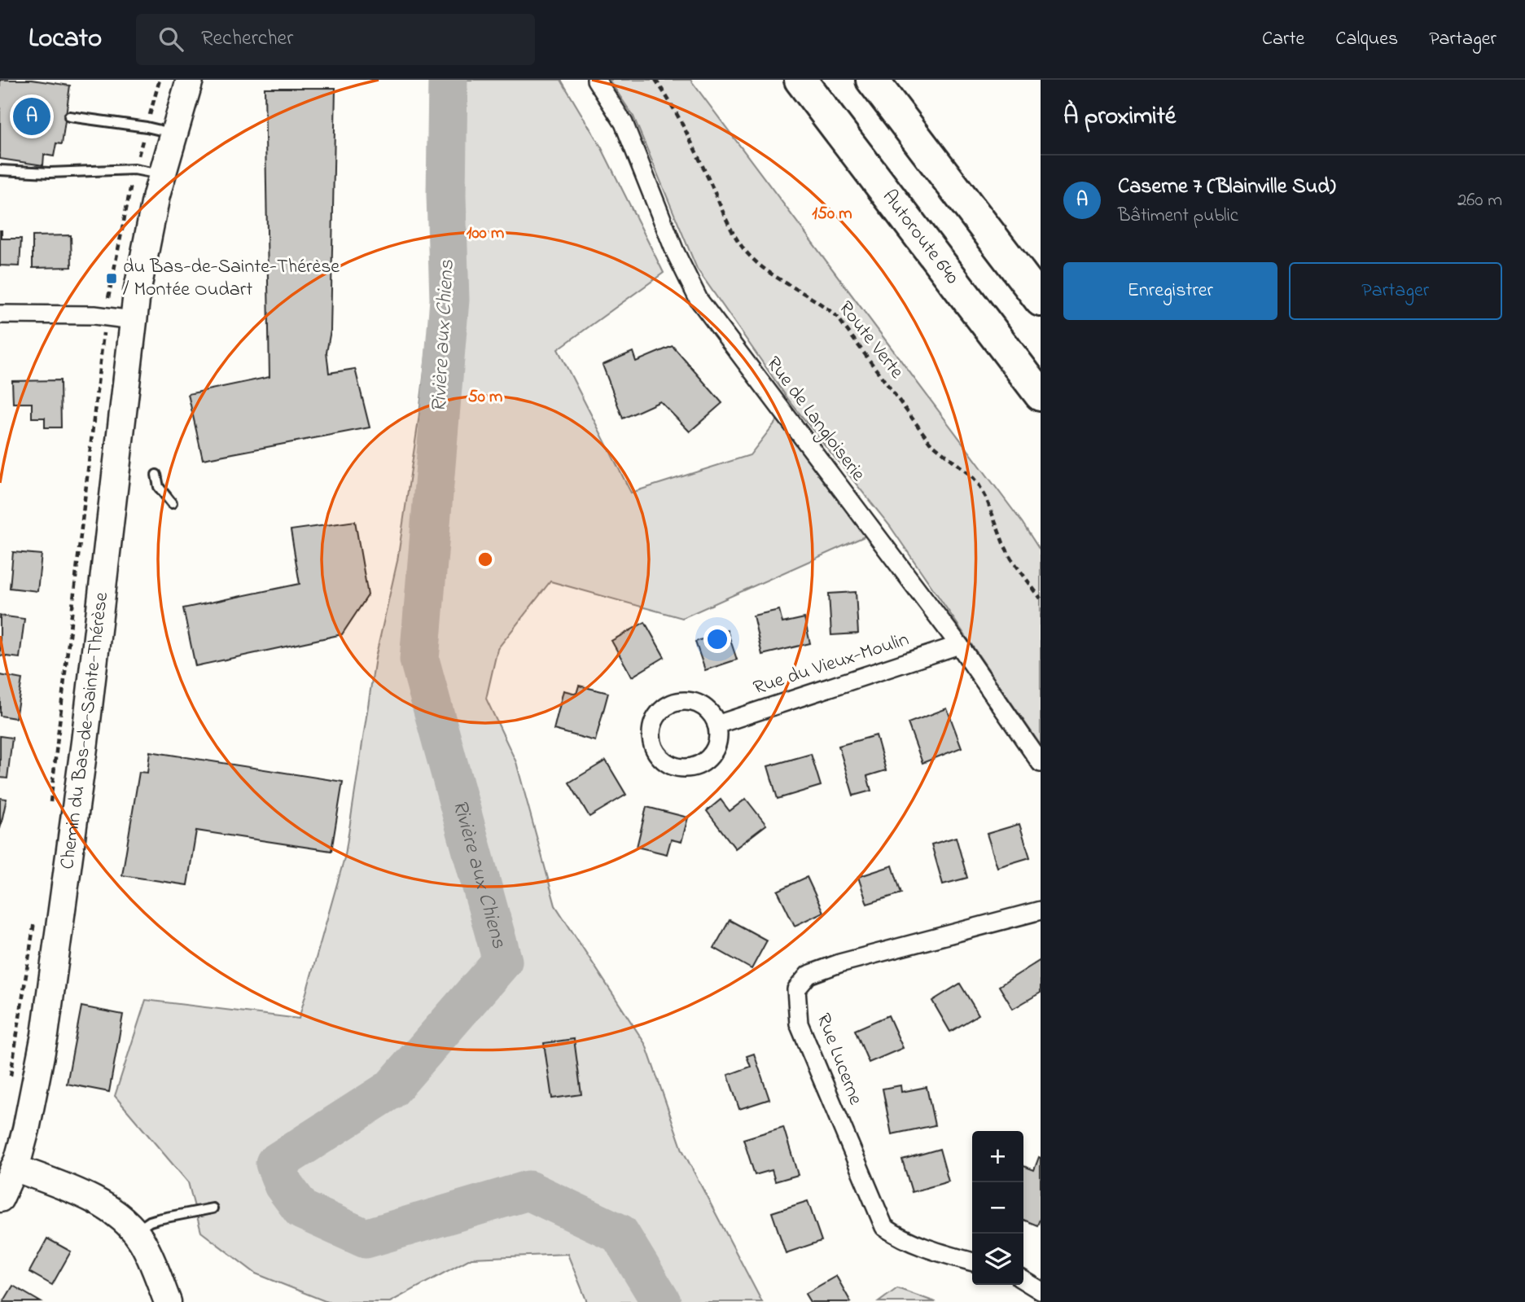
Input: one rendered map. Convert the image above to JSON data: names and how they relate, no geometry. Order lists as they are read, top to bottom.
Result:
{
  "streets": {
    "highway": ["Autoroute 640"],
    "street": [
      "Rue de Langloiserie",
      "Rue du Vieux-Moulin",
      "Chemin du Bas-de-Sainte-Thérèse",
      "Rue Lucerne"
    ],
    "path": ["Route Verte"]
  },
  "crossings": [
    ["Rue de Langloiserie", "Rue du Vieux-Moulin"]
  ],
  "water": ["Rivière aux Chiens"],
  "places": {
    "transit": ["du Bas-de-Sainte-Thérèse / Montée Oudart"]
  },
  "page": {
    "header": "Locato",
    "search": "Rechercher",
    "nav": ["Carte", "Calques", "Partager"],
    "heading": "À proximité",
    "pins": "A",
    "list": [
      {
        "mark": "A",
        "name": "Caserne 7 (Blainville Sud)",
        "note": "Bâtiment public",
        "value": "260 m"
      }
    ],
    "buttons": ["Enregistrer", "Partager"],
    "map_buttons": ["+", "−"]
  },
  "rings": ["150 m", "100 m", "50 m"]
}
